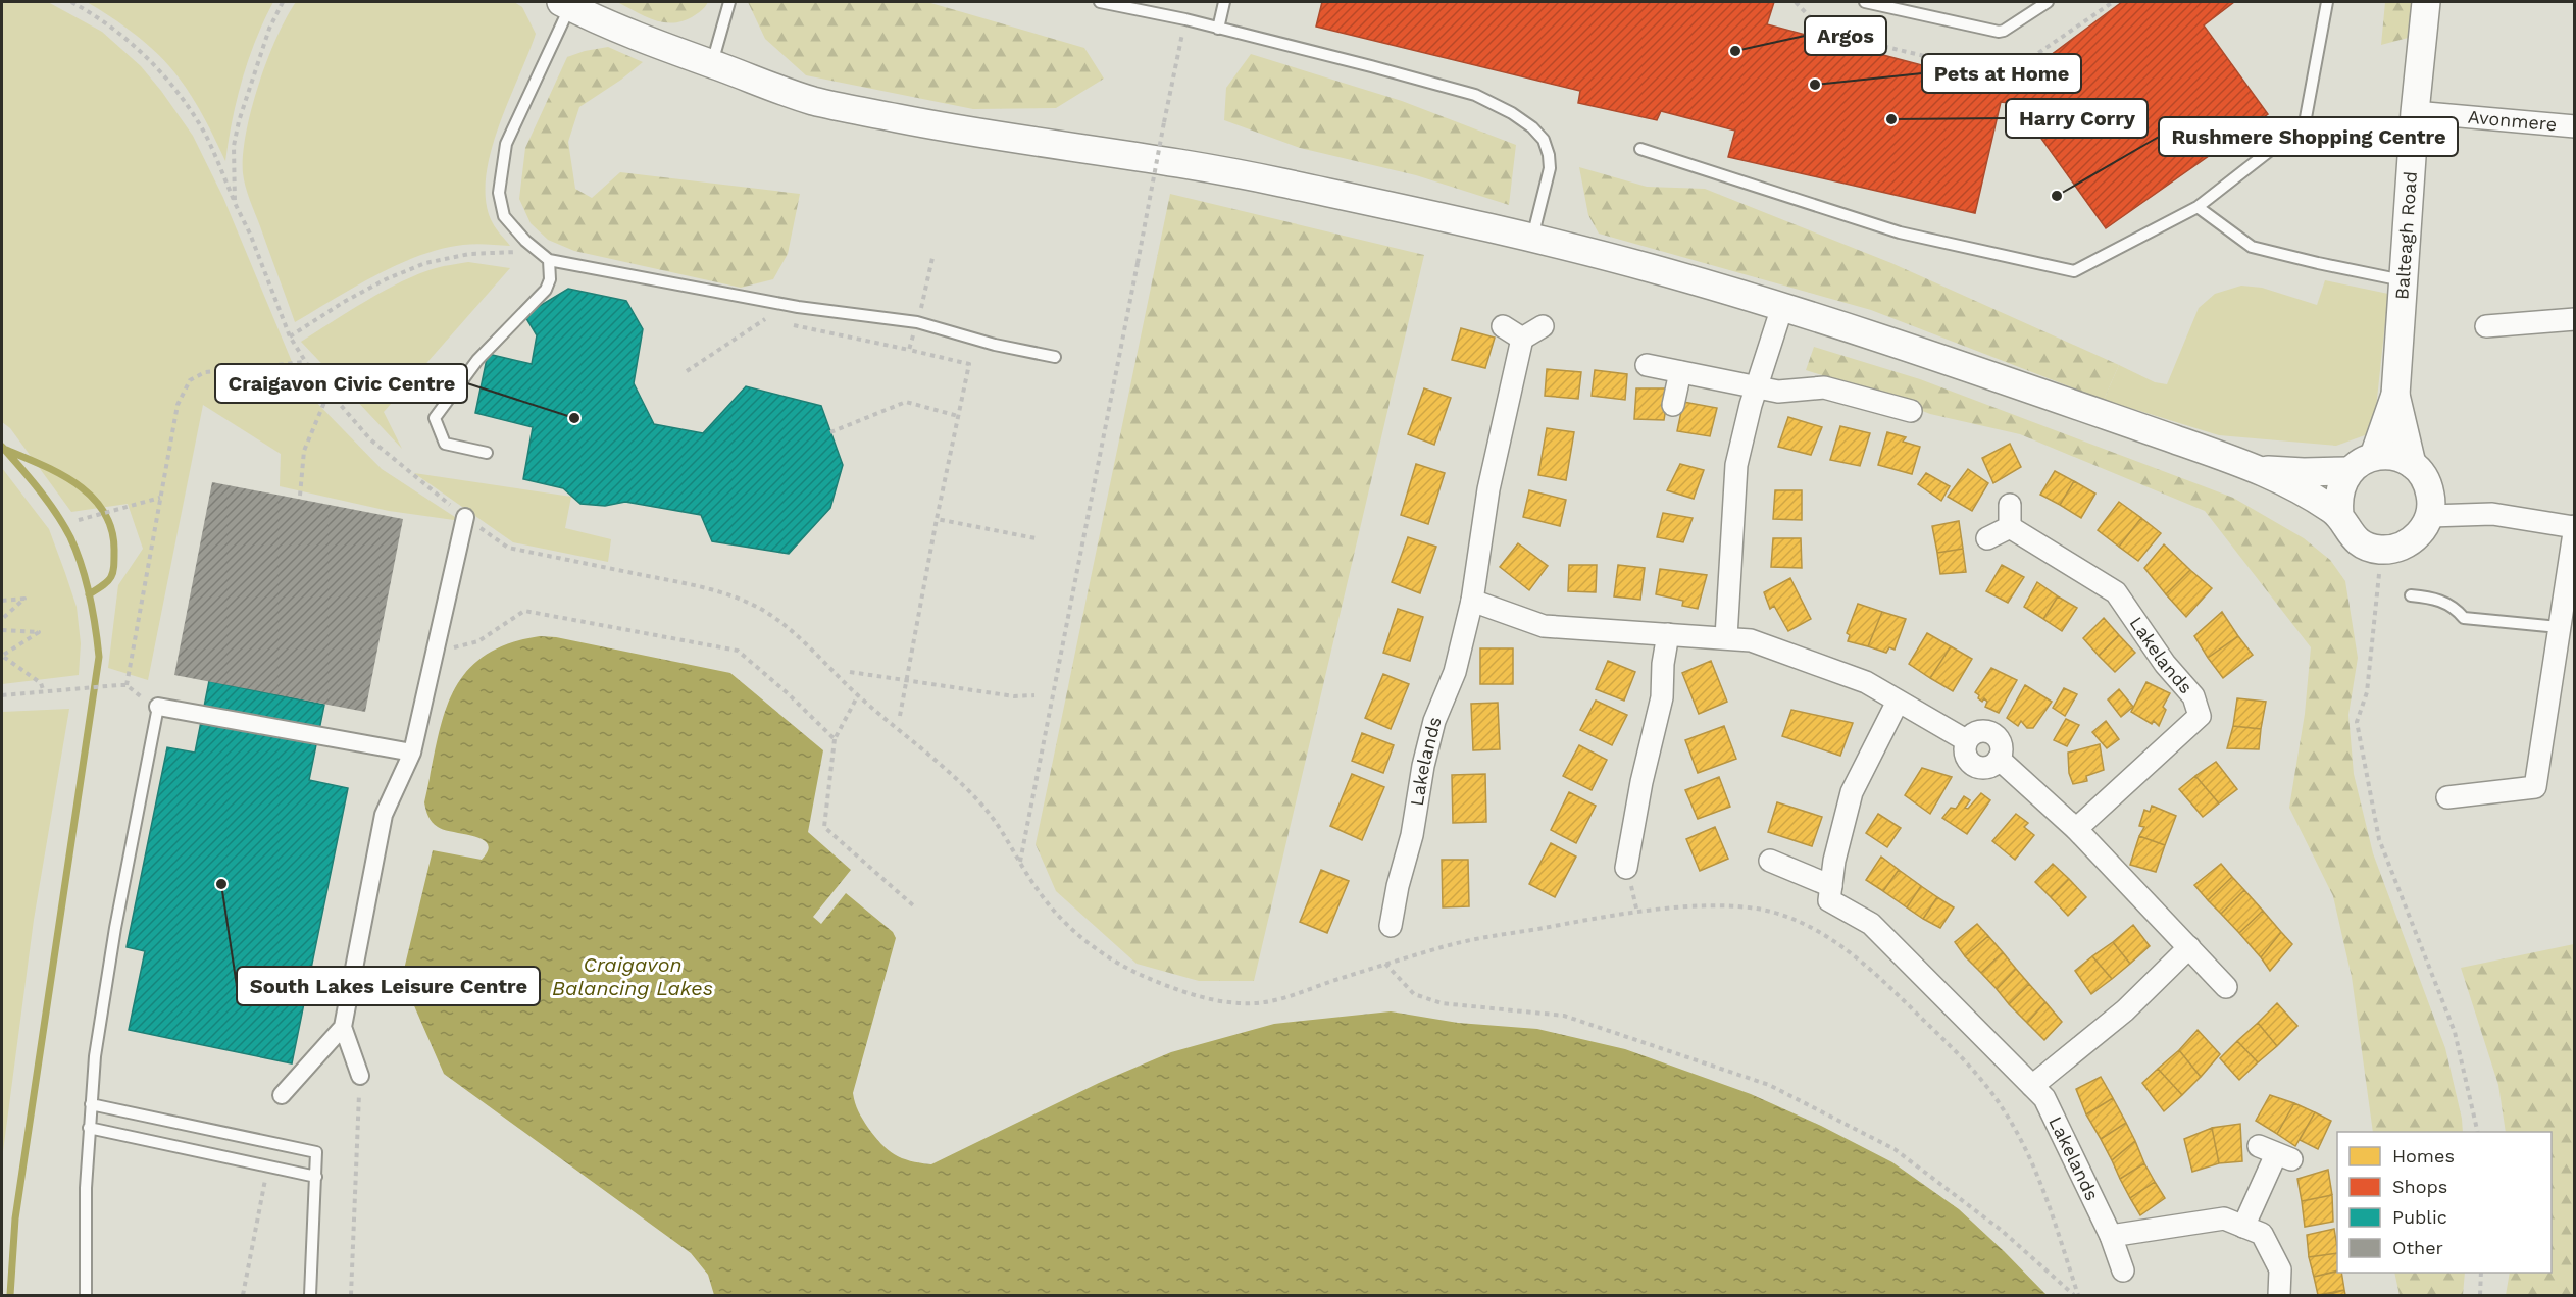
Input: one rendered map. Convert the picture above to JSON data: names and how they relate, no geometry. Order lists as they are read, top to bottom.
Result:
{
  "streets": {
    "street": ["Avonmere", "Balteagh Road", "Lakelands"]
  },
  "crossings": [
    ["Avonmere", "Balteagh Road"]
  ],
  "water": ["Craigavon Balancing Lakes"],
  "places": [
    "Argos",
    "Pets at Home",
    "Harry Corry",
    "Rushmere Shopping Centre",
    "Craigavon Civic Centre",
    "South Lakes Leisure Centre"
  ],
  "legend": [
    "Homes",
    "Shops",
    "Public",
    "Other"
  ]
}
